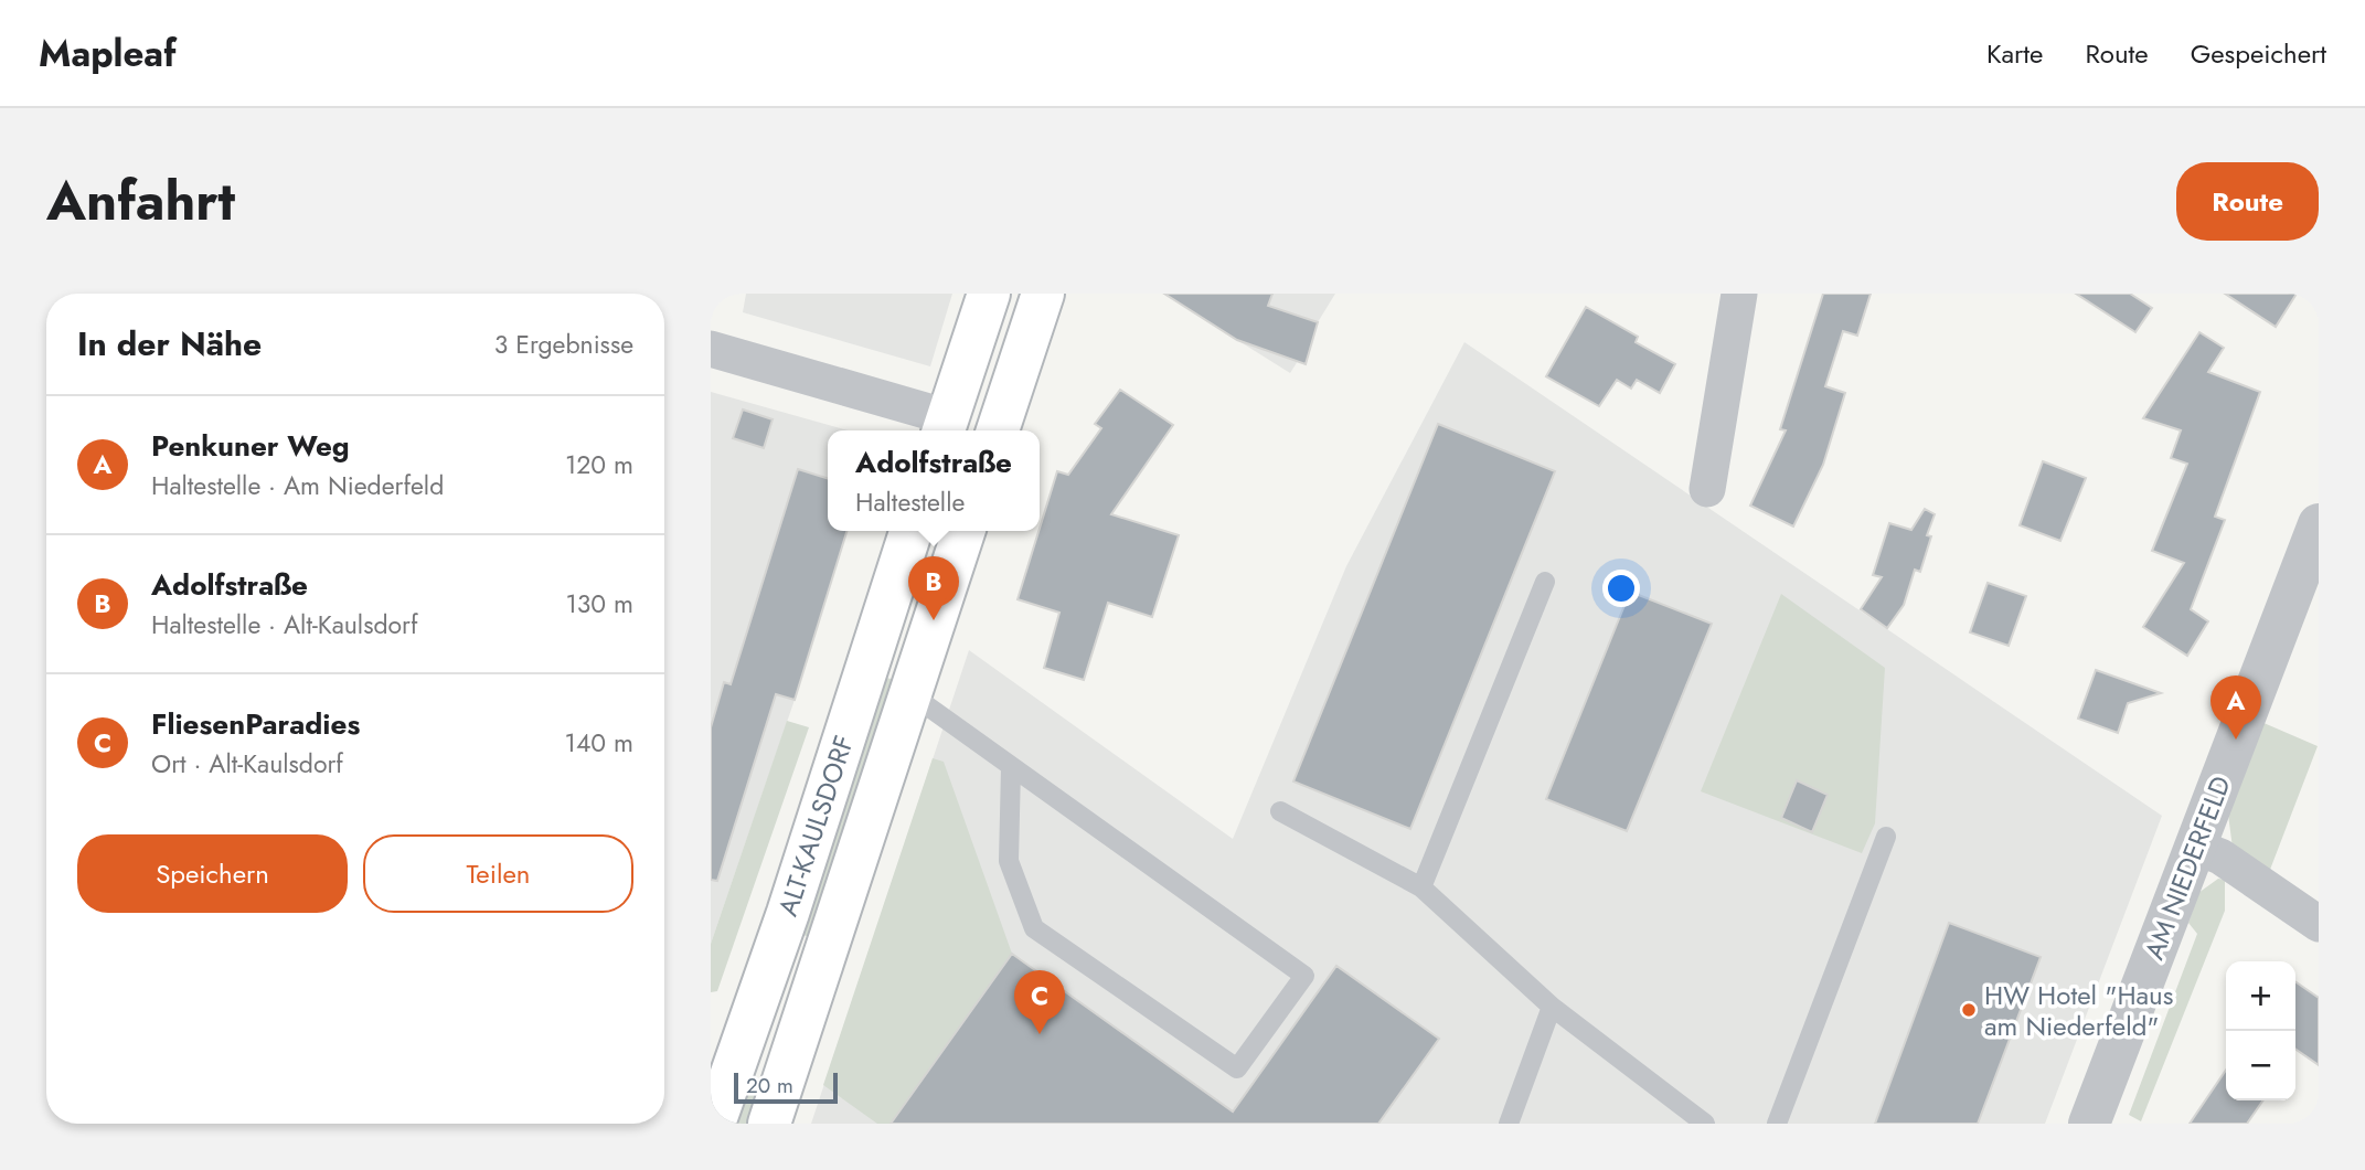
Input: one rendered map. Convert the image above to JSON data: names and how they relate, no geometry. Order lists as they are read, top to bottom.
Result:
{
  "streets": {
    "main road": ["ALT-KAULSDORF"],
    "street": ["AM NIEDERFELD"]
  },
  "places": ["HW Hotel \"Haus am Niederfeld\""],
  "scale_bar": "20 m",
  "page": {
    "header": "Mapleaf",
    "nav": ["Karte", "Route", "Gespeichert"],
    "title": "Anfahrt",
    "buttons": [
      "Route",
      ["Speichern", "Teilen"]
    ],
    "heading": ["In der Nähe", "3 Ergebnisse"],
    "list": [
      {
        "mark": "A",
        "name": "Penkuner Weg",
        "note": "Haltestelle · Am Niederfeld",
        "value": "120 m"
      },
      {
        "mark": "B",
        "name": "Adolfstraße",
        "note": "Haltestelle · Alt-Kaulsdorf",
        "value": "130 m"
      },
      {
        "mark": "C",
        "name": "FliesenParadies",
        "note": "Ort · Alt-Kaulsdorf",
        "value": "140 m"
      }
    ],
    "popup": ["Adolfstraße", "Haltestelle"],
    "pins": ["B", "A", "C"],
    "map_buttons": ["+", "−"],
    "scale": "20 m"
  }
}
